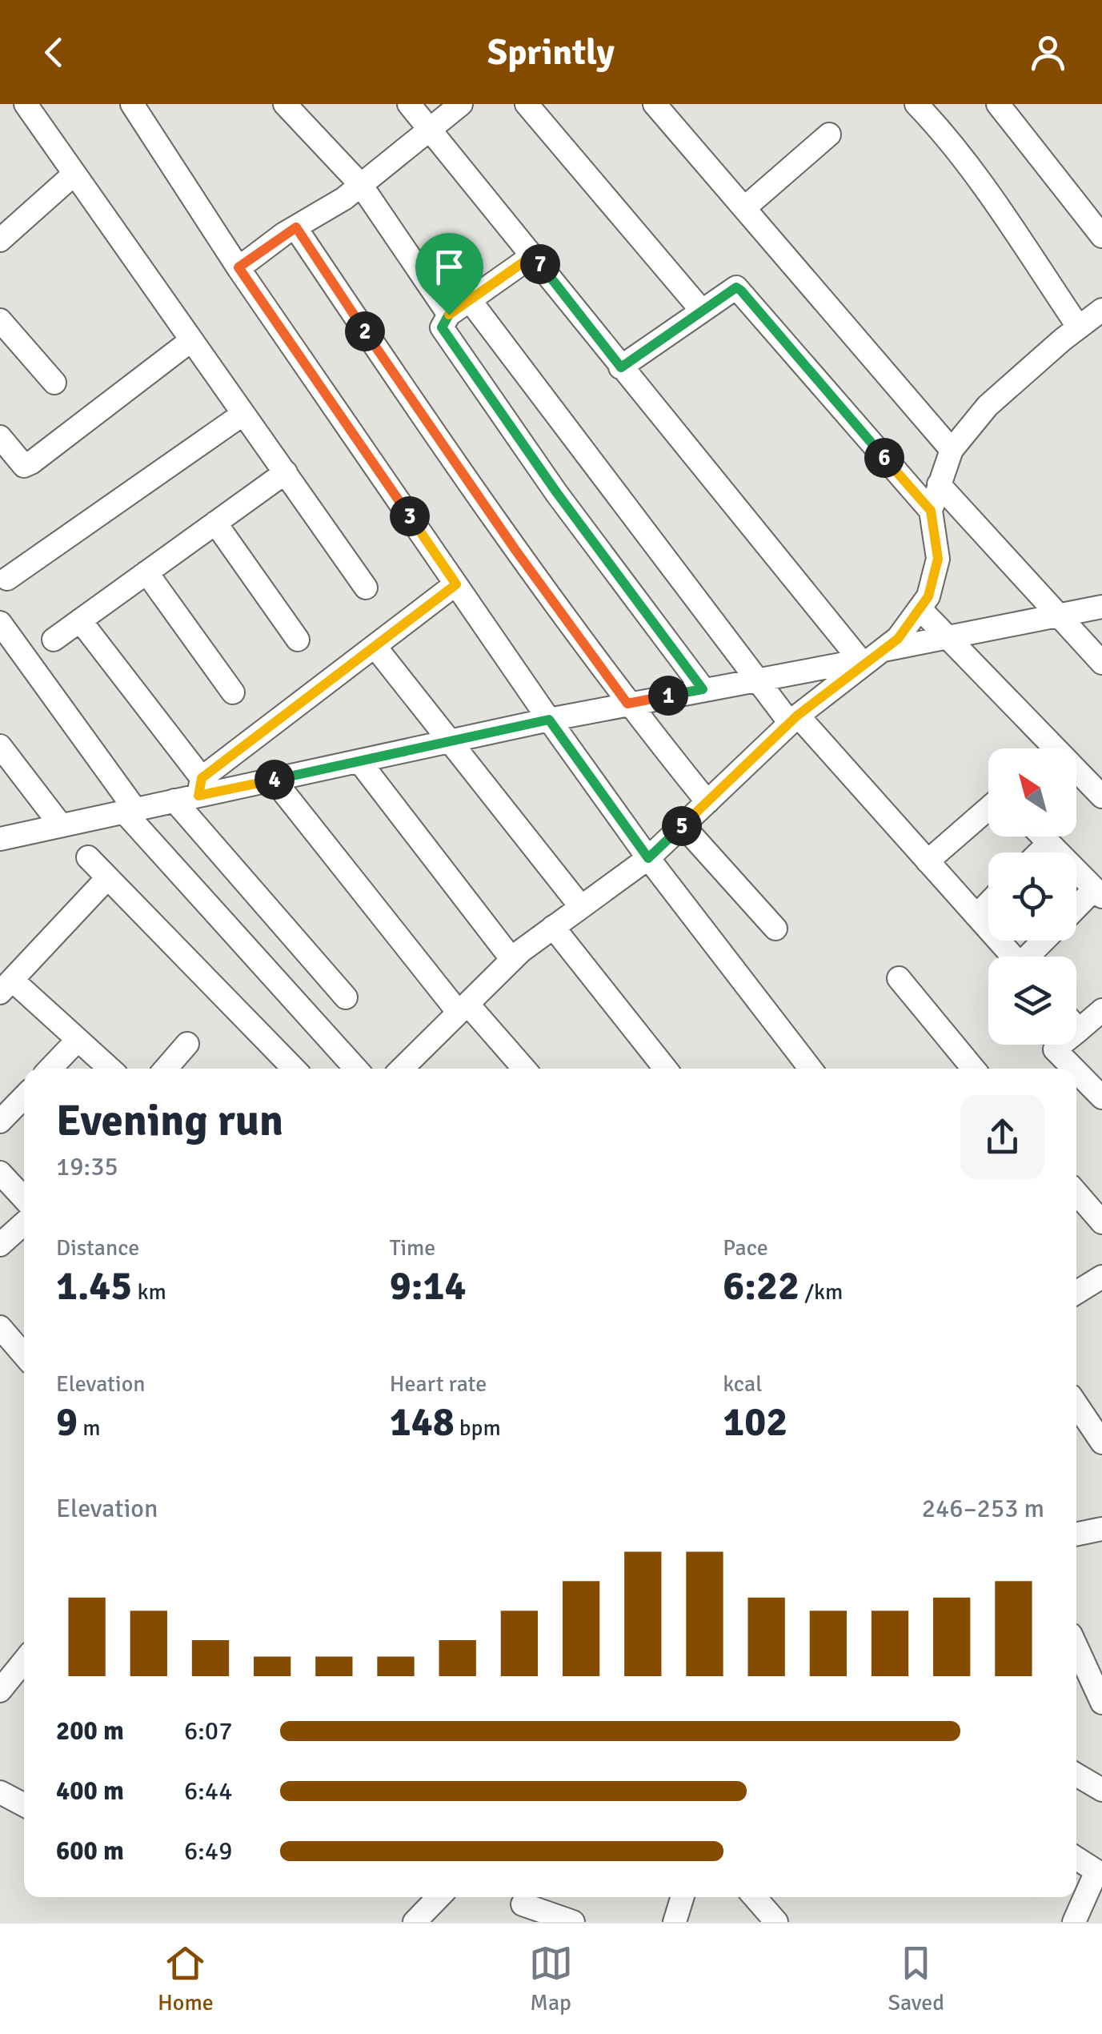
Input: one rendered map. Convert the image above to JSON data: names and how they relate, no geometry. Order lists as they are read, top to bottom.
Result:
{
  "north": "top left",
  "page": {
    "header": "Sprintly",
    "pins": [
      "7",
      "2",
      "6",
      "3",
      "1",
      "4",
      "5"
    ],
    "heading": ["Evening run", "19:35"],
    "stats": [
      ["Distance", "1.45 km"],
      ["Time", "9:14"],
      ["Pace", "6:22 /km"],
      ["Elevation", "9 m"],
      ["Heart rate", "148 bpm"],
      ["kcal", "102"]
    ],
    "chart": ["Elevation", "246–253 m"],
    "list": [
      {
        "name": "200 m",
        "note": "6:07"
      },
      {
        "name": "400 m",
        "note": "6:44"
      },
      {
        "name": "600 m",
        "note": "6:49"
      }
    ],
    "tabs": ["Home", "Map", "Saved"]
  }
}
